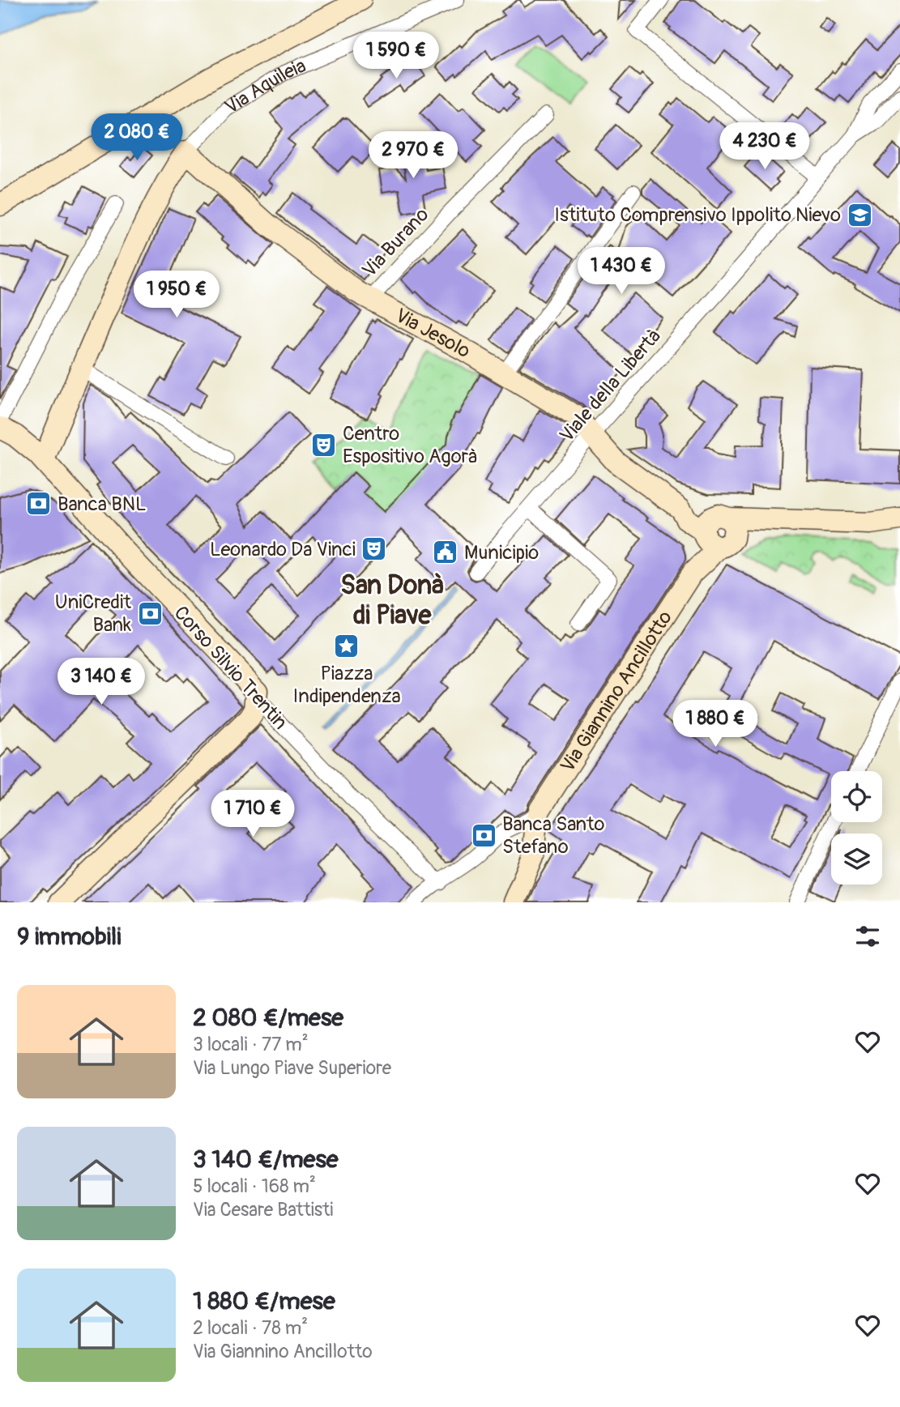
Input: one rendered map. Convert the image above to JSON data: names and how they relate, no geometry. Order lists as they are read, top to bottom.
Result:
{
  "streets": {
    "street": [
      "Via Aquileia",
      "Via Burano",
      "Via Jesolo",
      "Viale della Libertà",
      "Corso Silvio Trentin",
      "Via Giannino Ancillotto"
    ]
  },
  "crossings": [
    ["Via Aquileia", "Via Jesolo"],
    ["Via Aquileia", "Corso Silvio Trentin"],
    ["Via Burano", "Via Jesolo"],
    ["Via Jesolo", "Viale della Libertà"],
    ["Via Jesolo", "Via Giannino Ancillotto"]
  ],
  "districts": ["San Donà di Piave"],
  "places": {
    "school or university": ["Istituto Comprensivo Ippolito Nievo"],
    "theatre": ["Centro Espositivo Agorà", "Leonardo Da Vinci"],
    "bank": ["Banca BNL", "UniCredit Bank", "Banca Santo Stefano"],
    "public building": ["Municipio"],
    "place": ["Piazza Indipendenza"]
  },
  "page": {
    "price": [
      "1 590 €",
      "2 080 €",
      "4 230 €",
      "2 970 €",
      "1 430 €",
      "1 950 €",
      "3 140 €",
      "1 880 €",
      "1 710 €"
    ],
    "heading": "9 immobili",
    "list": [
      {
        "name": "2 080 €/mese",
        "note": "3 locali · 77 m² · Via Lungo Piave Superiore"
      },
      {
        "name": "3 140 €/mese",
        "note": "5 locali · 168 m² · Via Cesare Battisti"
      },
      {
        "name": "1 880 €/mese",
        "note": "2 locali · 78 m² · Via Giannino Ancillotto"
      }
    ]
  }
}
